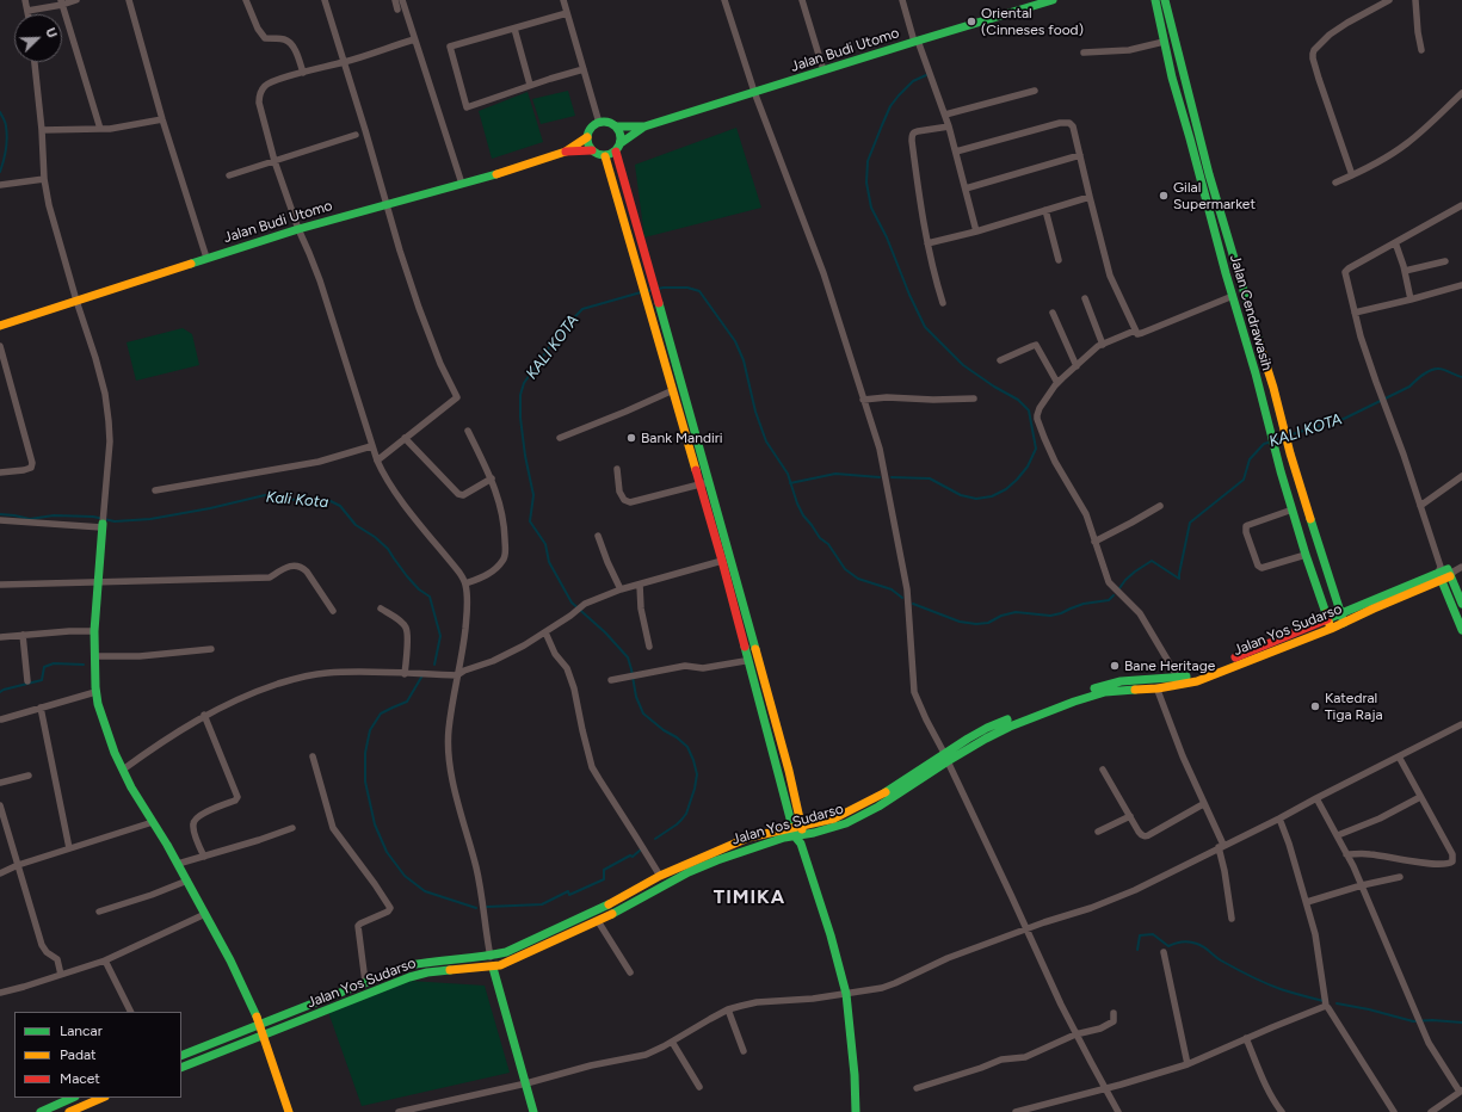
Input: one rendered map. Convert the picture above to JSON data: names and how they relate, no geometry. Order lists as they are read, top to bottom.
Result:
{
  "streets": {
    "main road": ["Jalan Budi Utomo", "Jalan Cendrawasih", "Jalan Yos Sudarso"]
  },
  "crossings": [
    ["Jalan Cendrawasih", "Jalan Yos Sudarso"]
  ],
  "districts": ["TIMIKA"],
  "water": ["KALI KOTA", "Kali Kota"],
  "places": [
    "Oriental (Cinneses food)",
    "Gilal Supermarket",
    "Bank Mandiri",
    "Bane Heritage",
    "Katedral Tiga Raja"
  ],
  "legend": ["Lancar", "Padat", "Macet"],
  "north": "top right"
}
